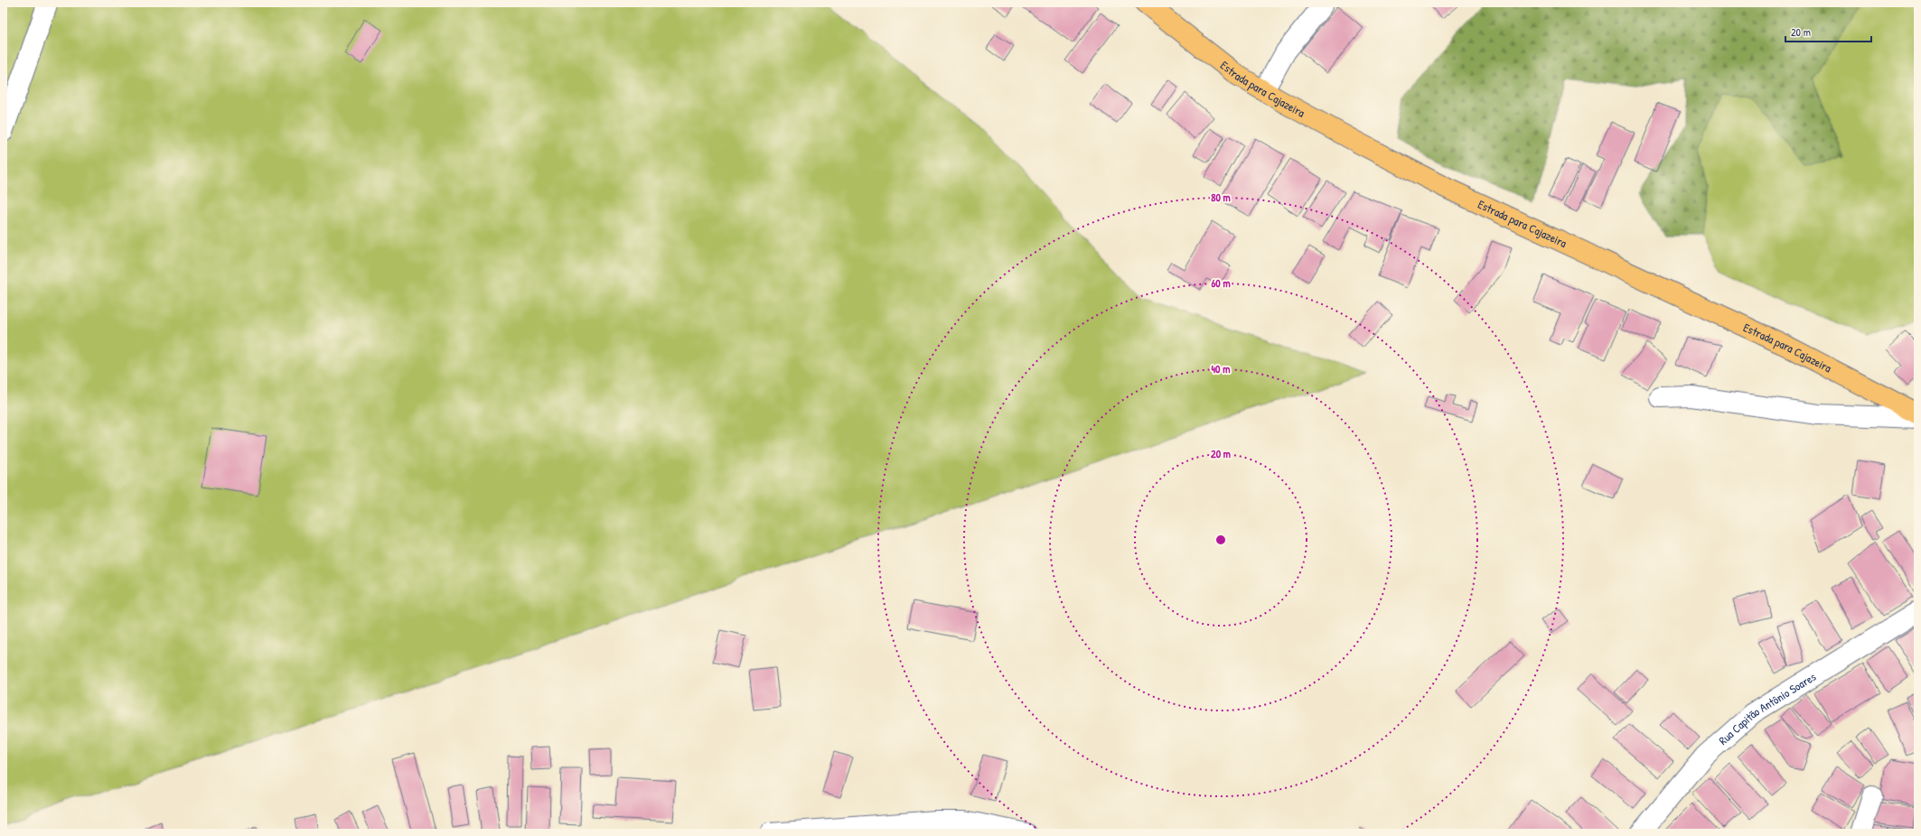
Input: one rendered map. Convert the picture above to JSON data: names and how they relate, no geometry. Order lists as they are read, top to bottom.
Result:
{
  "streets": {
    "main road": ["Estrada para Cajazeira"],
    "street": ["Rua Capitão Antônio Soares"]
  },
  "scale_bar": "20 m",
  "rings": [
    "80 m",
    "60 m",
    "40 m",
    "20 m"
  ]
}
